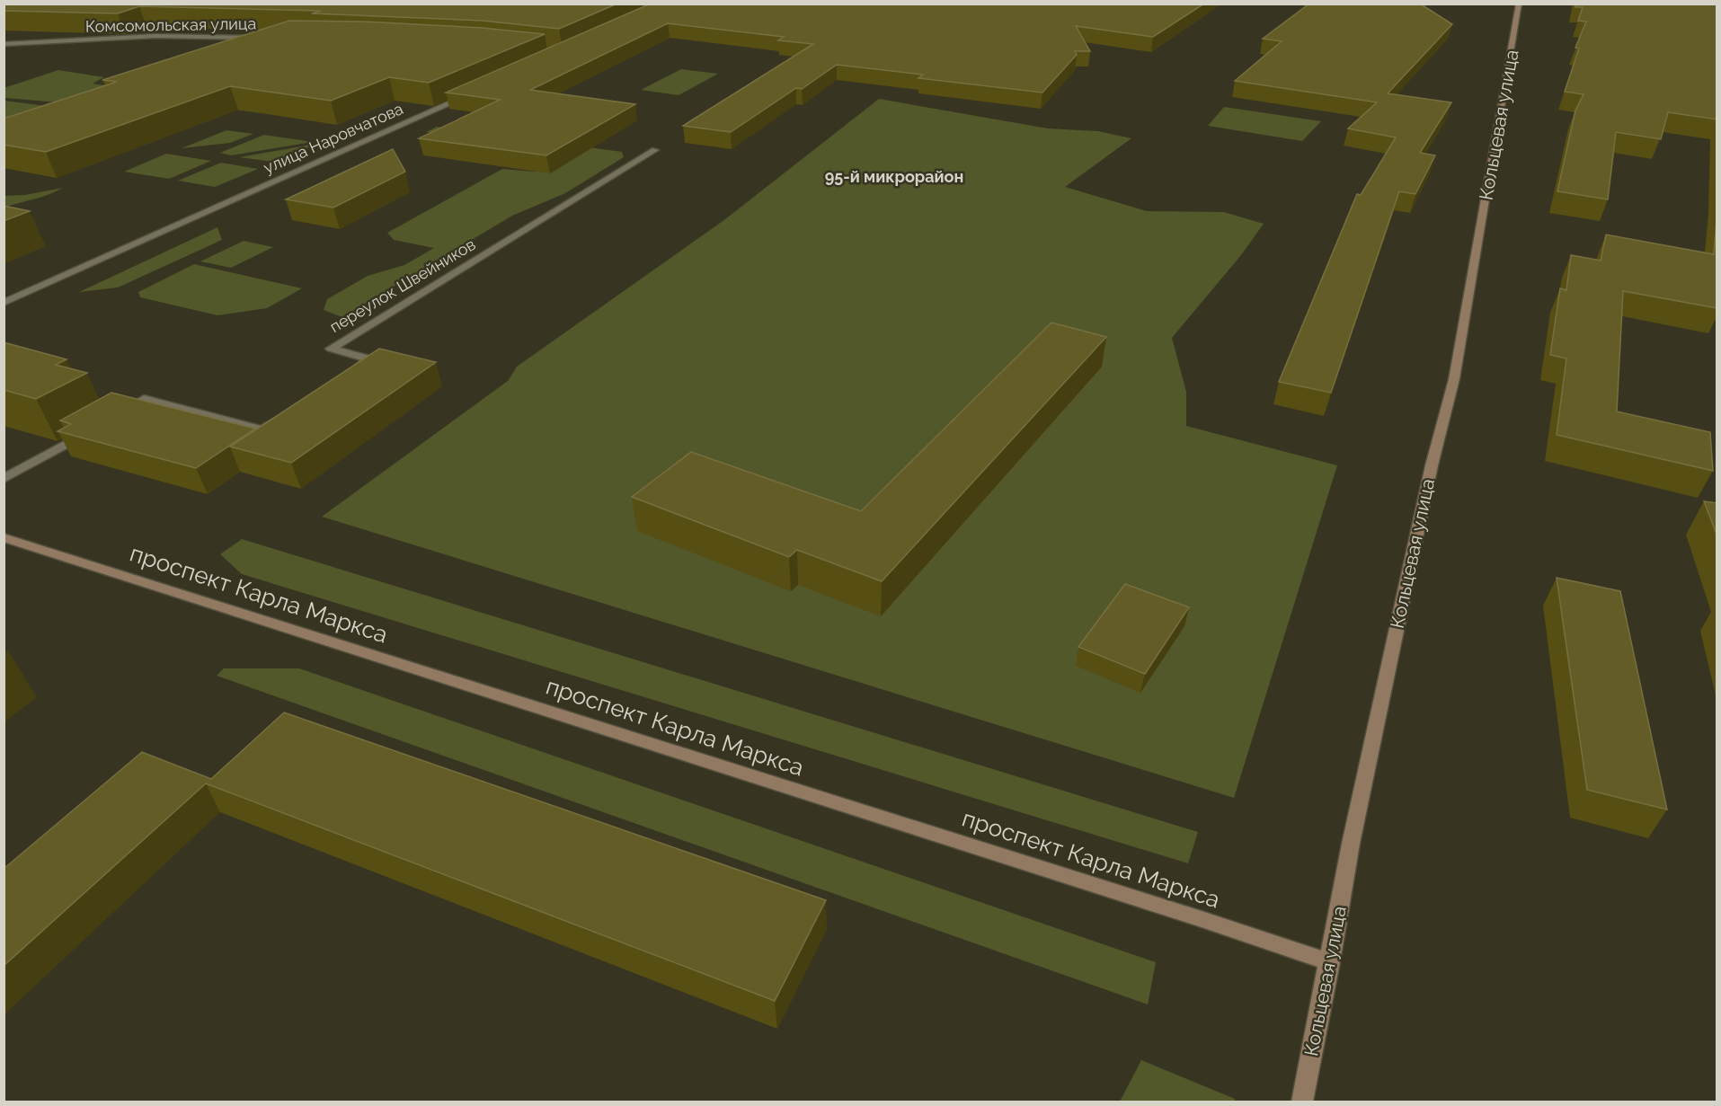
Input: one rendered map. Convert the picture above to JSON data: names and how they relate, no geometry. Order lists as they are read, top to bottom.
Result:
{
  "streets": {
    "main road": ["Кольцевая улица", "проспект Карла Маркса"],
    "street": ["Комсомольская улица", "улица Наровчатова", "переулок Швейников"]
  },
  "crossings": [
    ["Кольцевая улица", "проспект Карла Маркса"]
  ],
  "districts": ["95-й микрорайон"]
}
